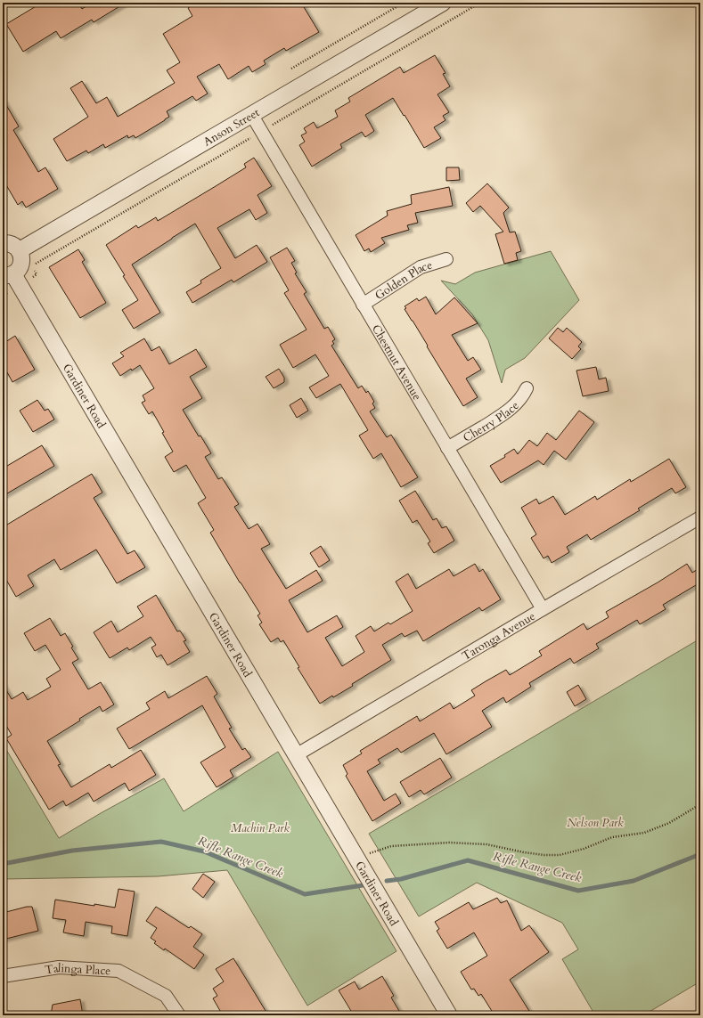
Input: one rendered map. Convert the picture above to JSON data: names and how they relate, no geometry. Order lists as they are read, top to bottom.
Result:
{
  "streets": {
    "street": [
      "Anson Street",
      "Golden Place",
      "Chestnut Avenue",
      "Gardiner Road",
      "Cherry Place",
      "Taronga Avenue",
      "Talinga Place"
    ]
  },
  "crossings": [
    ["Anson Street", "Chestnut Avenue"],
    ["Golden Place", "Chestnut Avenue"],
    ["Chestnut Avenue", "Cherry Place"],
    ["Chestnut Avenue", "Taronga Avenue"],
    ["Gardiner Road", "Taronga Avenue"]
  ],
  "water": ["Rifle Range Creek"],
  "parks": ["Nelson Park", "Machin Park"]
}
